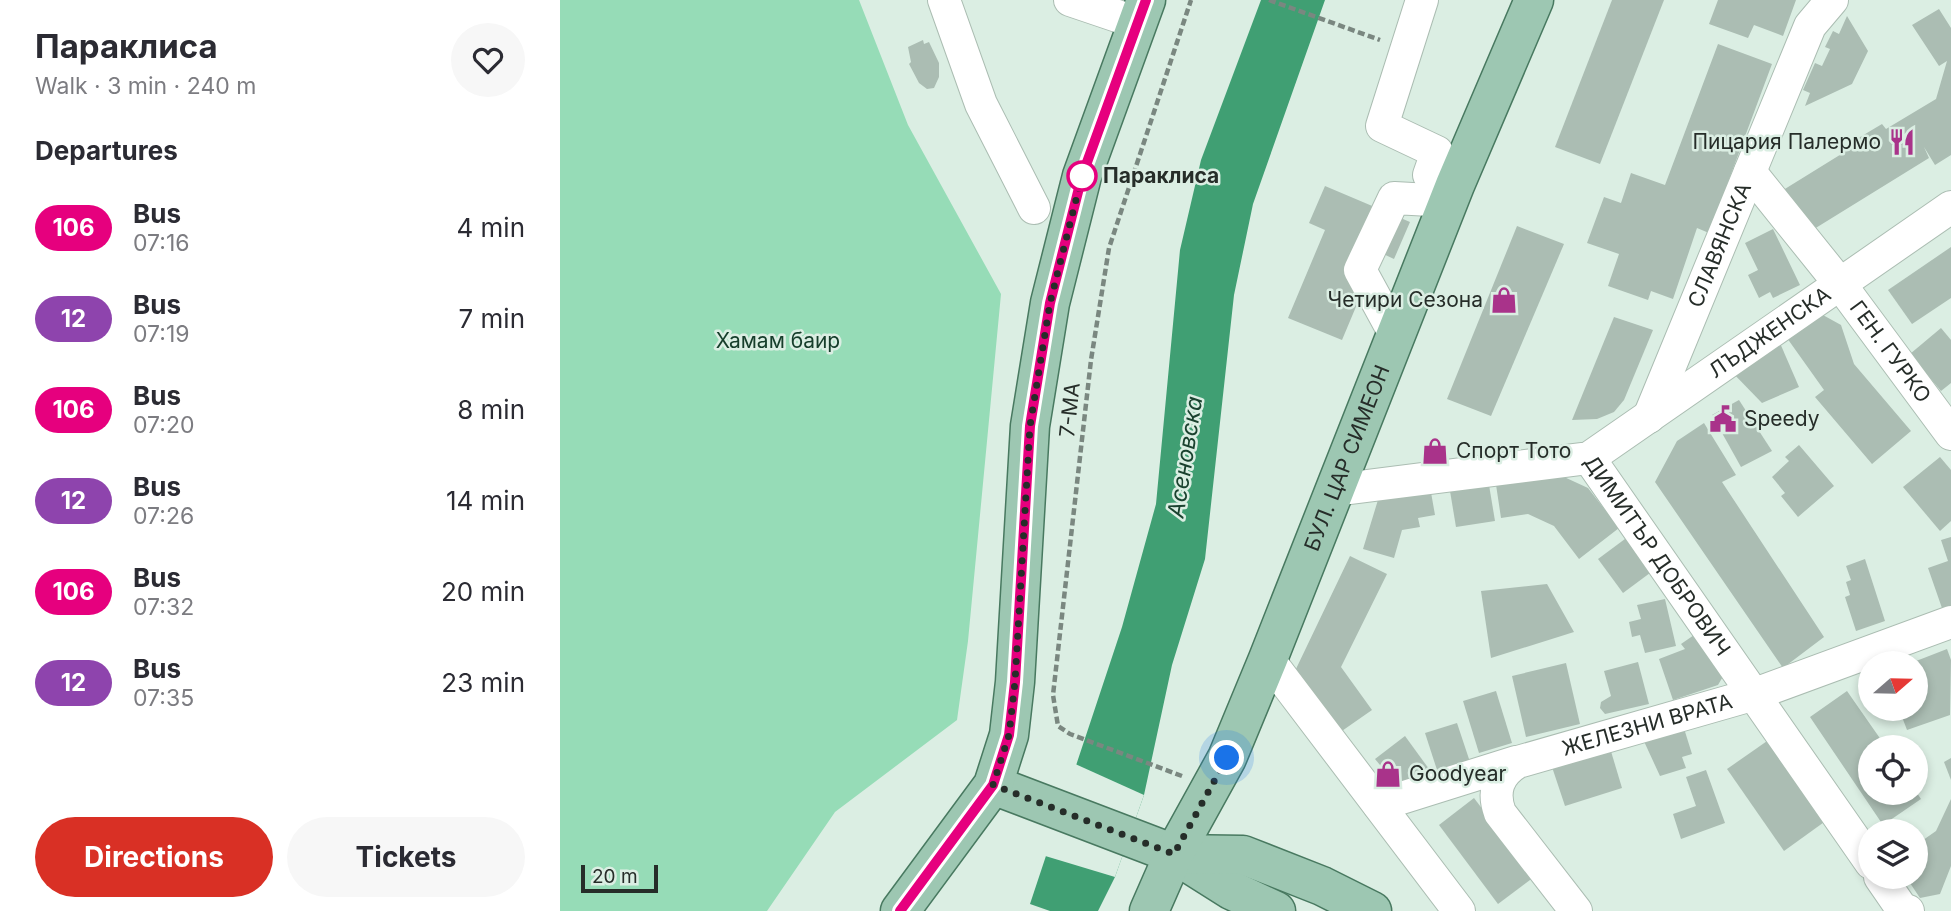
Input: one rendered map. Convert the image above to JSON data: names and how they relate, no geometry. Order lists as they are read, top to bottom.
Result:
{
  "streets": {
    "main road": ["БУЛ. ЦАР СИМЕОН"],
    "street": [
      "СЛАВЯНСКА",
      "ЛЪДЖЕНСКА",
      "ГЕН. ГУРКО",
      "ДИМИТЪР ДОБРОВИЧ",
      "ЖЕЛЕЗНИ ВРАТА"
    ],
    "path": ["7-МА"]
  },
  "crossings": [
    ["СЛАВЯНСКА", "ЛЪДЖЕНСКА"],
    ["СЛАВЯНСКА", "ГЕН. ГУРКО"],
    ["ЛЪДЖЕНСКА", "ГЕН. ГУРКО"],
    ["ЛЪДЖЕНСКА", "ДИМИТЪР ДОБРОВИЧ"],
    ["БУЛ. ЦАР СИМЕОН", "ДИМИТЪР ДОБРОВИЧ"],
    ["ДИМИТЪР ДОБРОВИЧ", "ЖЕЛЕЗНИ ВРАТА"]
  ],
  "water": ["Асеновска"],
  "parks": ["Хамам баир"],
  "places": {
    "restaurant": ["Пицария Палермо"],
    "other": ["Параклиса"],
    "shop": ["Четири Сезона", "Спорт Тото", "Goodyear"],
    "public building": ["Speedy"]
  },
  "lines": ["bus line 106"],
  "scale_bar": "20 m",
  "north": "right",
  "page": {
    "heading": [
      ["Параклиса", "Walk · 3 min · 240 m"],
      "Departures"
    ],
    "list": [
      {
        "mark": "106",
        "name": "Bus",
        "note": "07:16",
        "value": "4 min"
      },
      {
        "mark": "12",
        "name": "Bus",
        "note": "07:19",
        "value": "7 min"
      },
      {
        "mark": "106",
        "name": "Bus",
        "note": "07:20",
        "value": "8 min"
      },
      {
        "mark": "12",
        "name": "Bus",
        "note": "07:26",
        "value": "14 min"
      },
      {
        "mark": "106",
        "name": "Bus",
        "note": "07:32",
        "value": "20 min"
      },
      {
        "mark": "12",
        "name": "Bus",
        "note": "07:35",
        "value": "23 min"
      }
    ],
    "buttons": ["Directions", "Tickets"],
    "scale": "20 m"
  }
}
